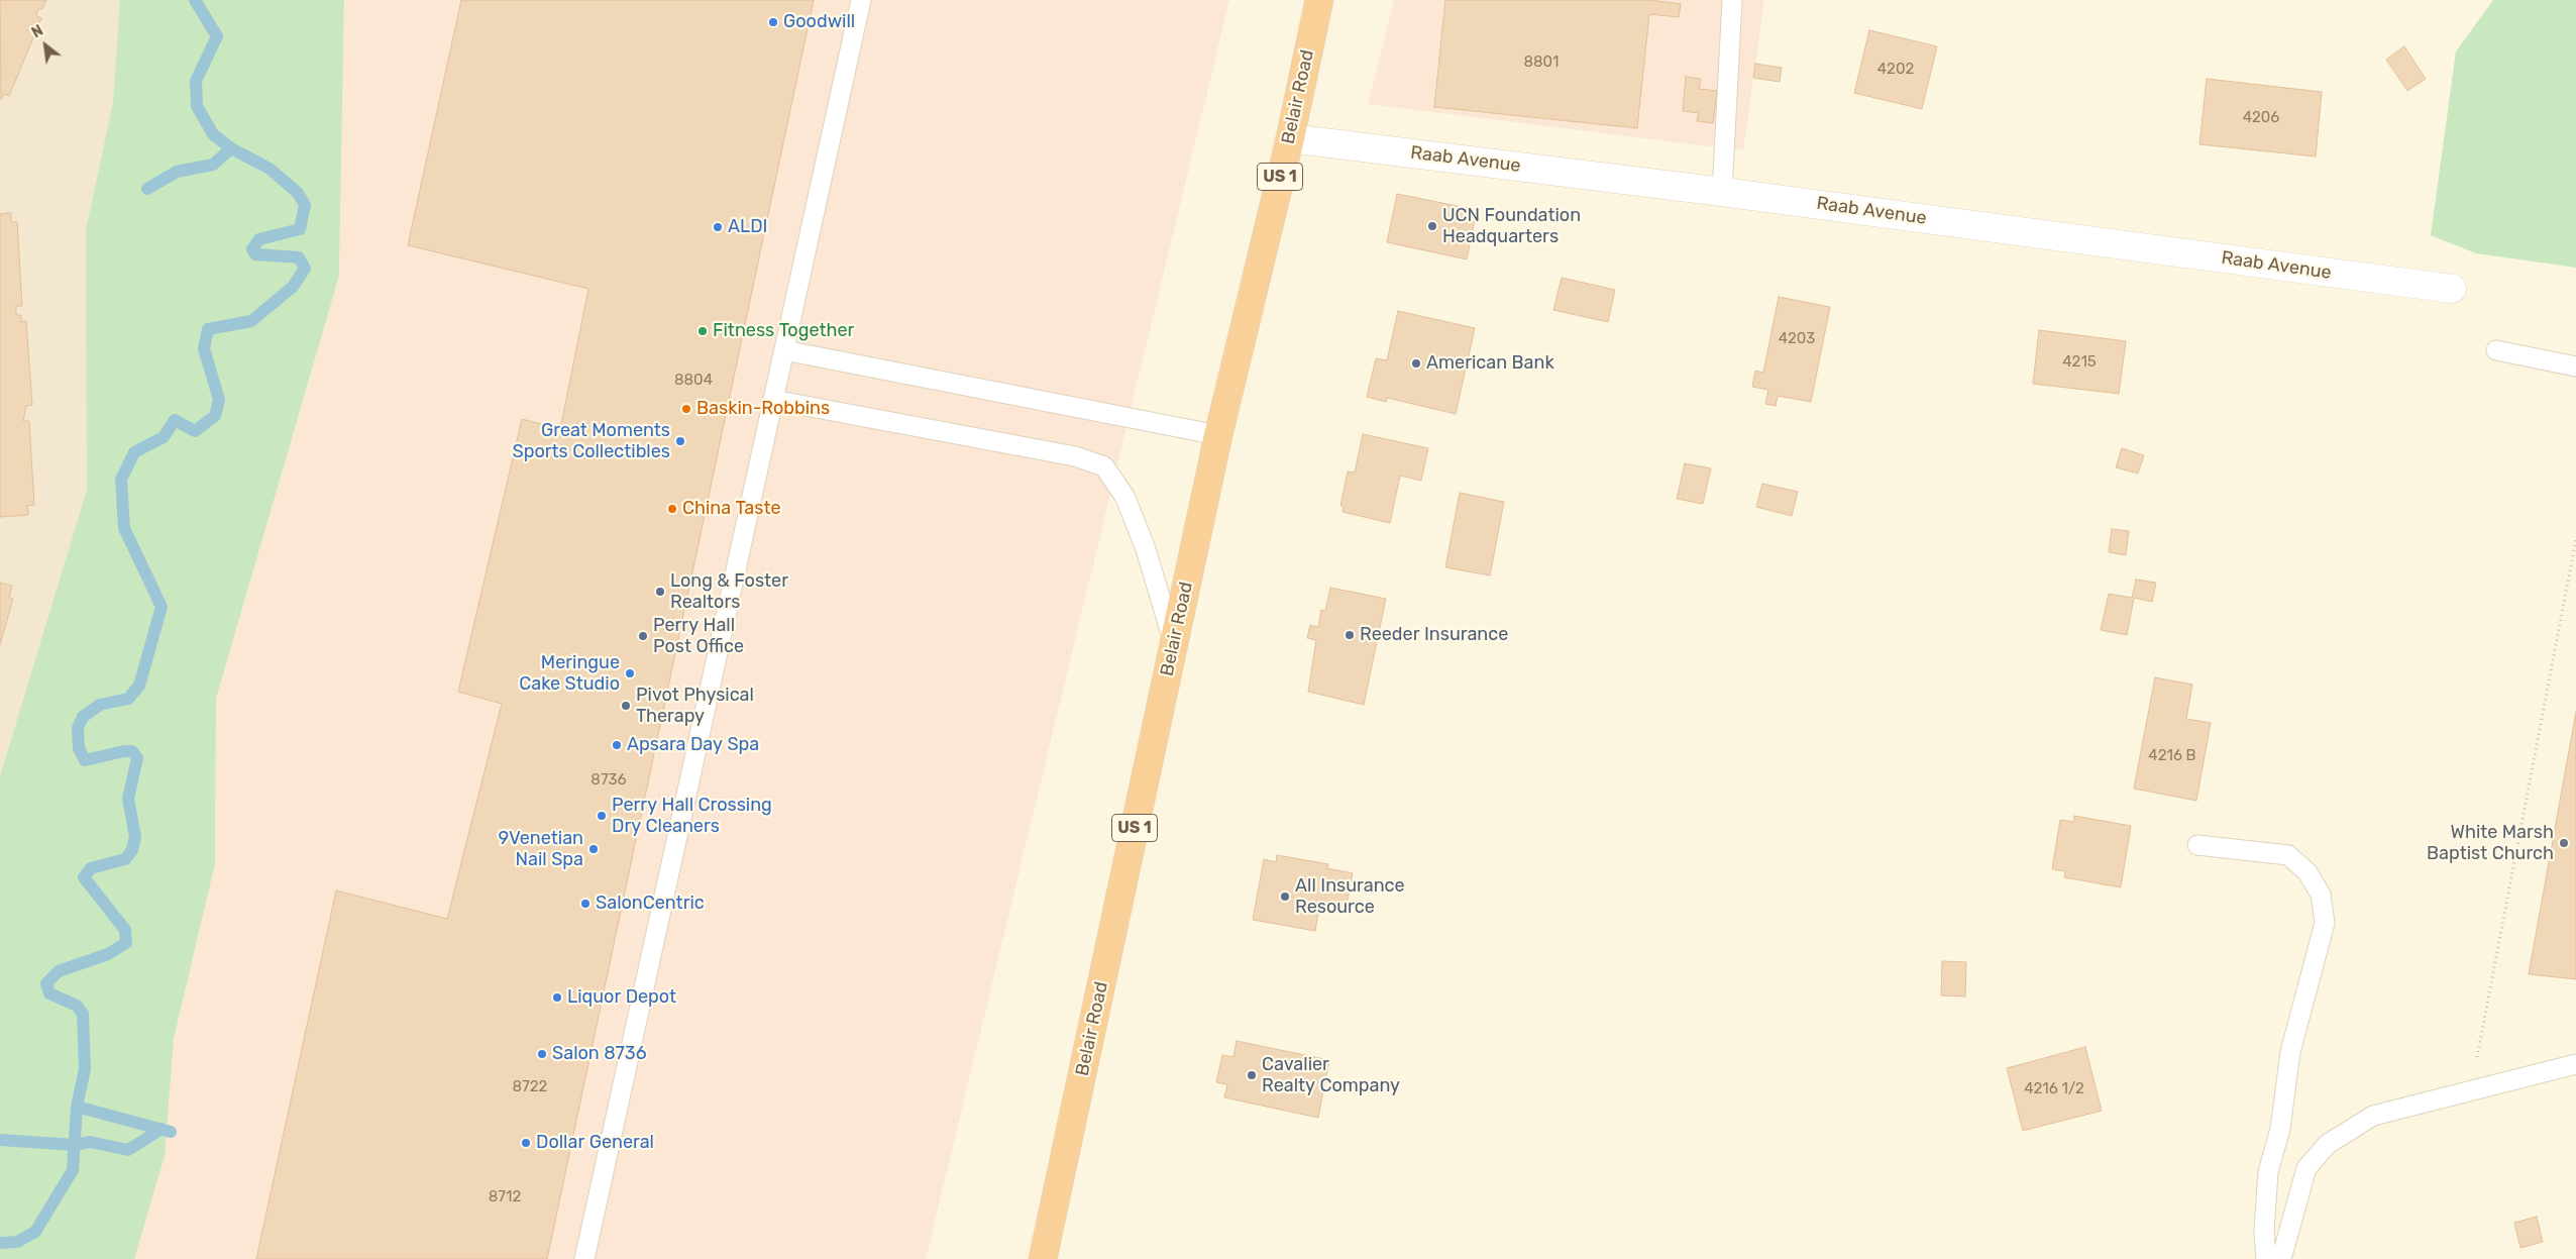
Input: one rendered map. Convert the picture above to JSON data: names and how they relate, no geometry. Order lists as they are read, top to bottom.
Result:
{
  "streets": {
    "highway": ["Belair Road", "US 1"],
    "street": ["Raab Avenue"]
  },
  "crossings": [
    ["Belair Road", "Raab Avenue"]
  ],
  "places": [
    "Goodwill",
    "UCN Foundation Headquarters",
    "ALDI",
    "Fitness Together",
    "American Bank",
    "Baskin-Robbins",
    "Great Moments Sports Collectibles",
    "China Taste",
    "Long & Foster Realtors",
    "Reeder Insurance",
    "Perry Hall Post Office",
    "Meringue Cake Studio",
    "Pivot Physical Therapy",
    "Apsara Day Spa",
    "Perry Hall Crossing Dry Cleaners",
    "White Marsh Baptist Church",
    "9Venetian Nail Spa",
    "All Insurance Resource",
    "SalonCentric",
    "Liquor Depot",
    "Salon 8736",
    "Cavalier Realty Company",
    "Dollar General"
  ],
  "house_numbers": [
    "8801",
    "4202",
    "4206",
    "4203",
    "4215",
    "8804",
    "4216 B",
    "8736",
    "8722",
    "4216 1/2",
    "8712"
  ],
  "north": "top left"
}
